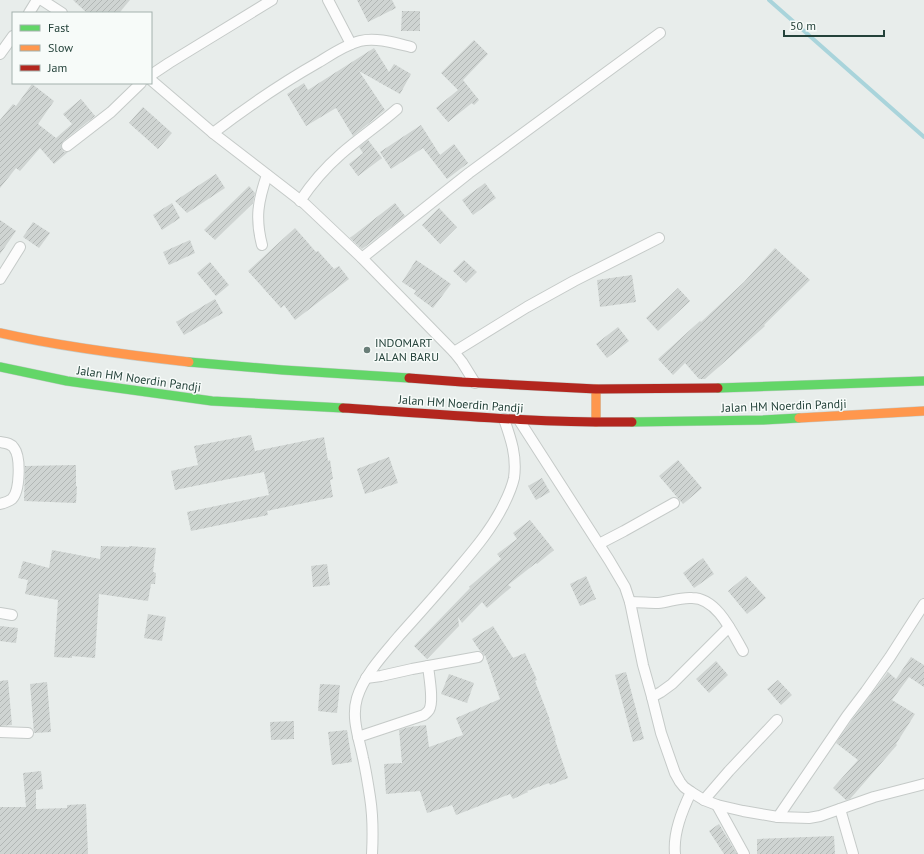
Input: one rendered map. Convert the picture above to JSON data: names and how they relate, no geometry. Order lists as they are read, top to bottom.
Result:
{
  "streets": {
    "main road": ["Jalan HM Noerdin Pandji"]
  },
  "places": ["INDOMART JALAN BARU"],
  "legend": ["Fast", "Slow", "Jam"],
  "scale_bar": "50 m"
}
